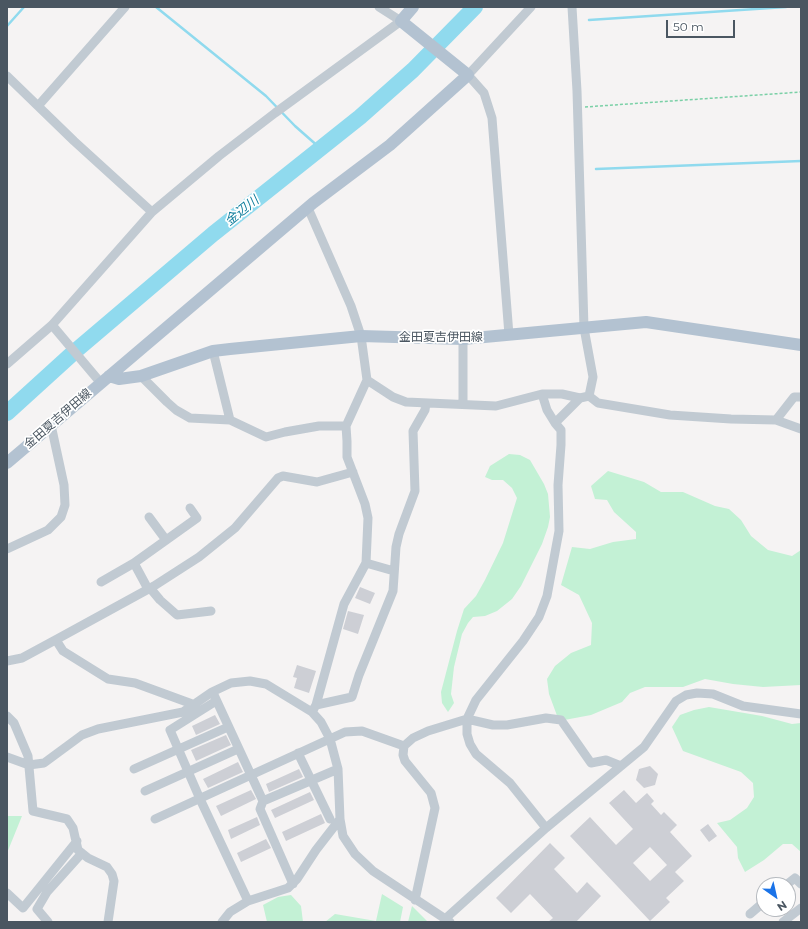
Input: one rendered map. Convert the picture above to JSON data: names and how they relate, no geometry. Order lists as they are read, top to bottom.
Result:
{
  "streets": {
    "main road": ["金田夏吉伊田線"]
  },
  "water": ["金辺川"],
  "scale_bar": "50 m",
  "north": "bottom right"
}
